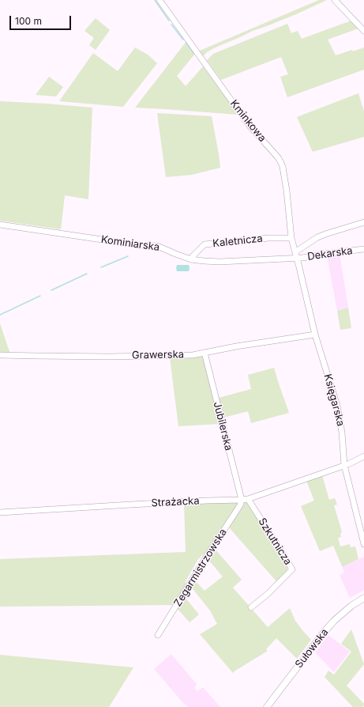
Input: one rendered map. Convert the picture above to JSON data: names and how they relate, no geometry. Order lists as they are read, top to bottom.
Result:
{
  "streets": {
    "main road": ["Sułowska"],
    "street": [
      "Kminkowa",
      "Kaletnicza",
      "Kominiarska",
      "Dekarska",
      "Grawerska",
      "Księgarska",
      "Jubilerska",
      "Strażacka",
      "Szkutnicza",
      "Zegarmistrzowska"
    ]
  },
  "crossings": [
    ["Kminkowa", "Kaletnicza"],
    ["Kminkowa", "Kominiarska"],
    ["Kminkowa", "Dekarska"],
    ["Kminkowa", "Księgarska"],
    ["Kaletnicza", "Kominiarska"],
    ["Kominiarska", "Dekarska"],
    ["Kominiarska", "Księgarska"],
    ["Dekarska", "Księgarska"],
    ["Grawerska", "Księgarska"],
    ["Grawerska", "Jubilerska"],
    ["Księgarska", "Strażacka"],
    ["Jubilerska", "Strażacka"],
    ["Jubilerska", "Szkutnicza"],
    ["Jubilerska", "Zegarmistrzowska"],
    ["Strażacka", "Szkutnicza"],
    ["Strażacka", "Zegarmistrzowska"],
    ["Szkutnicza", "Zegarmistrzowska"]
  ],
  "scale_bar": "100 m"
}
